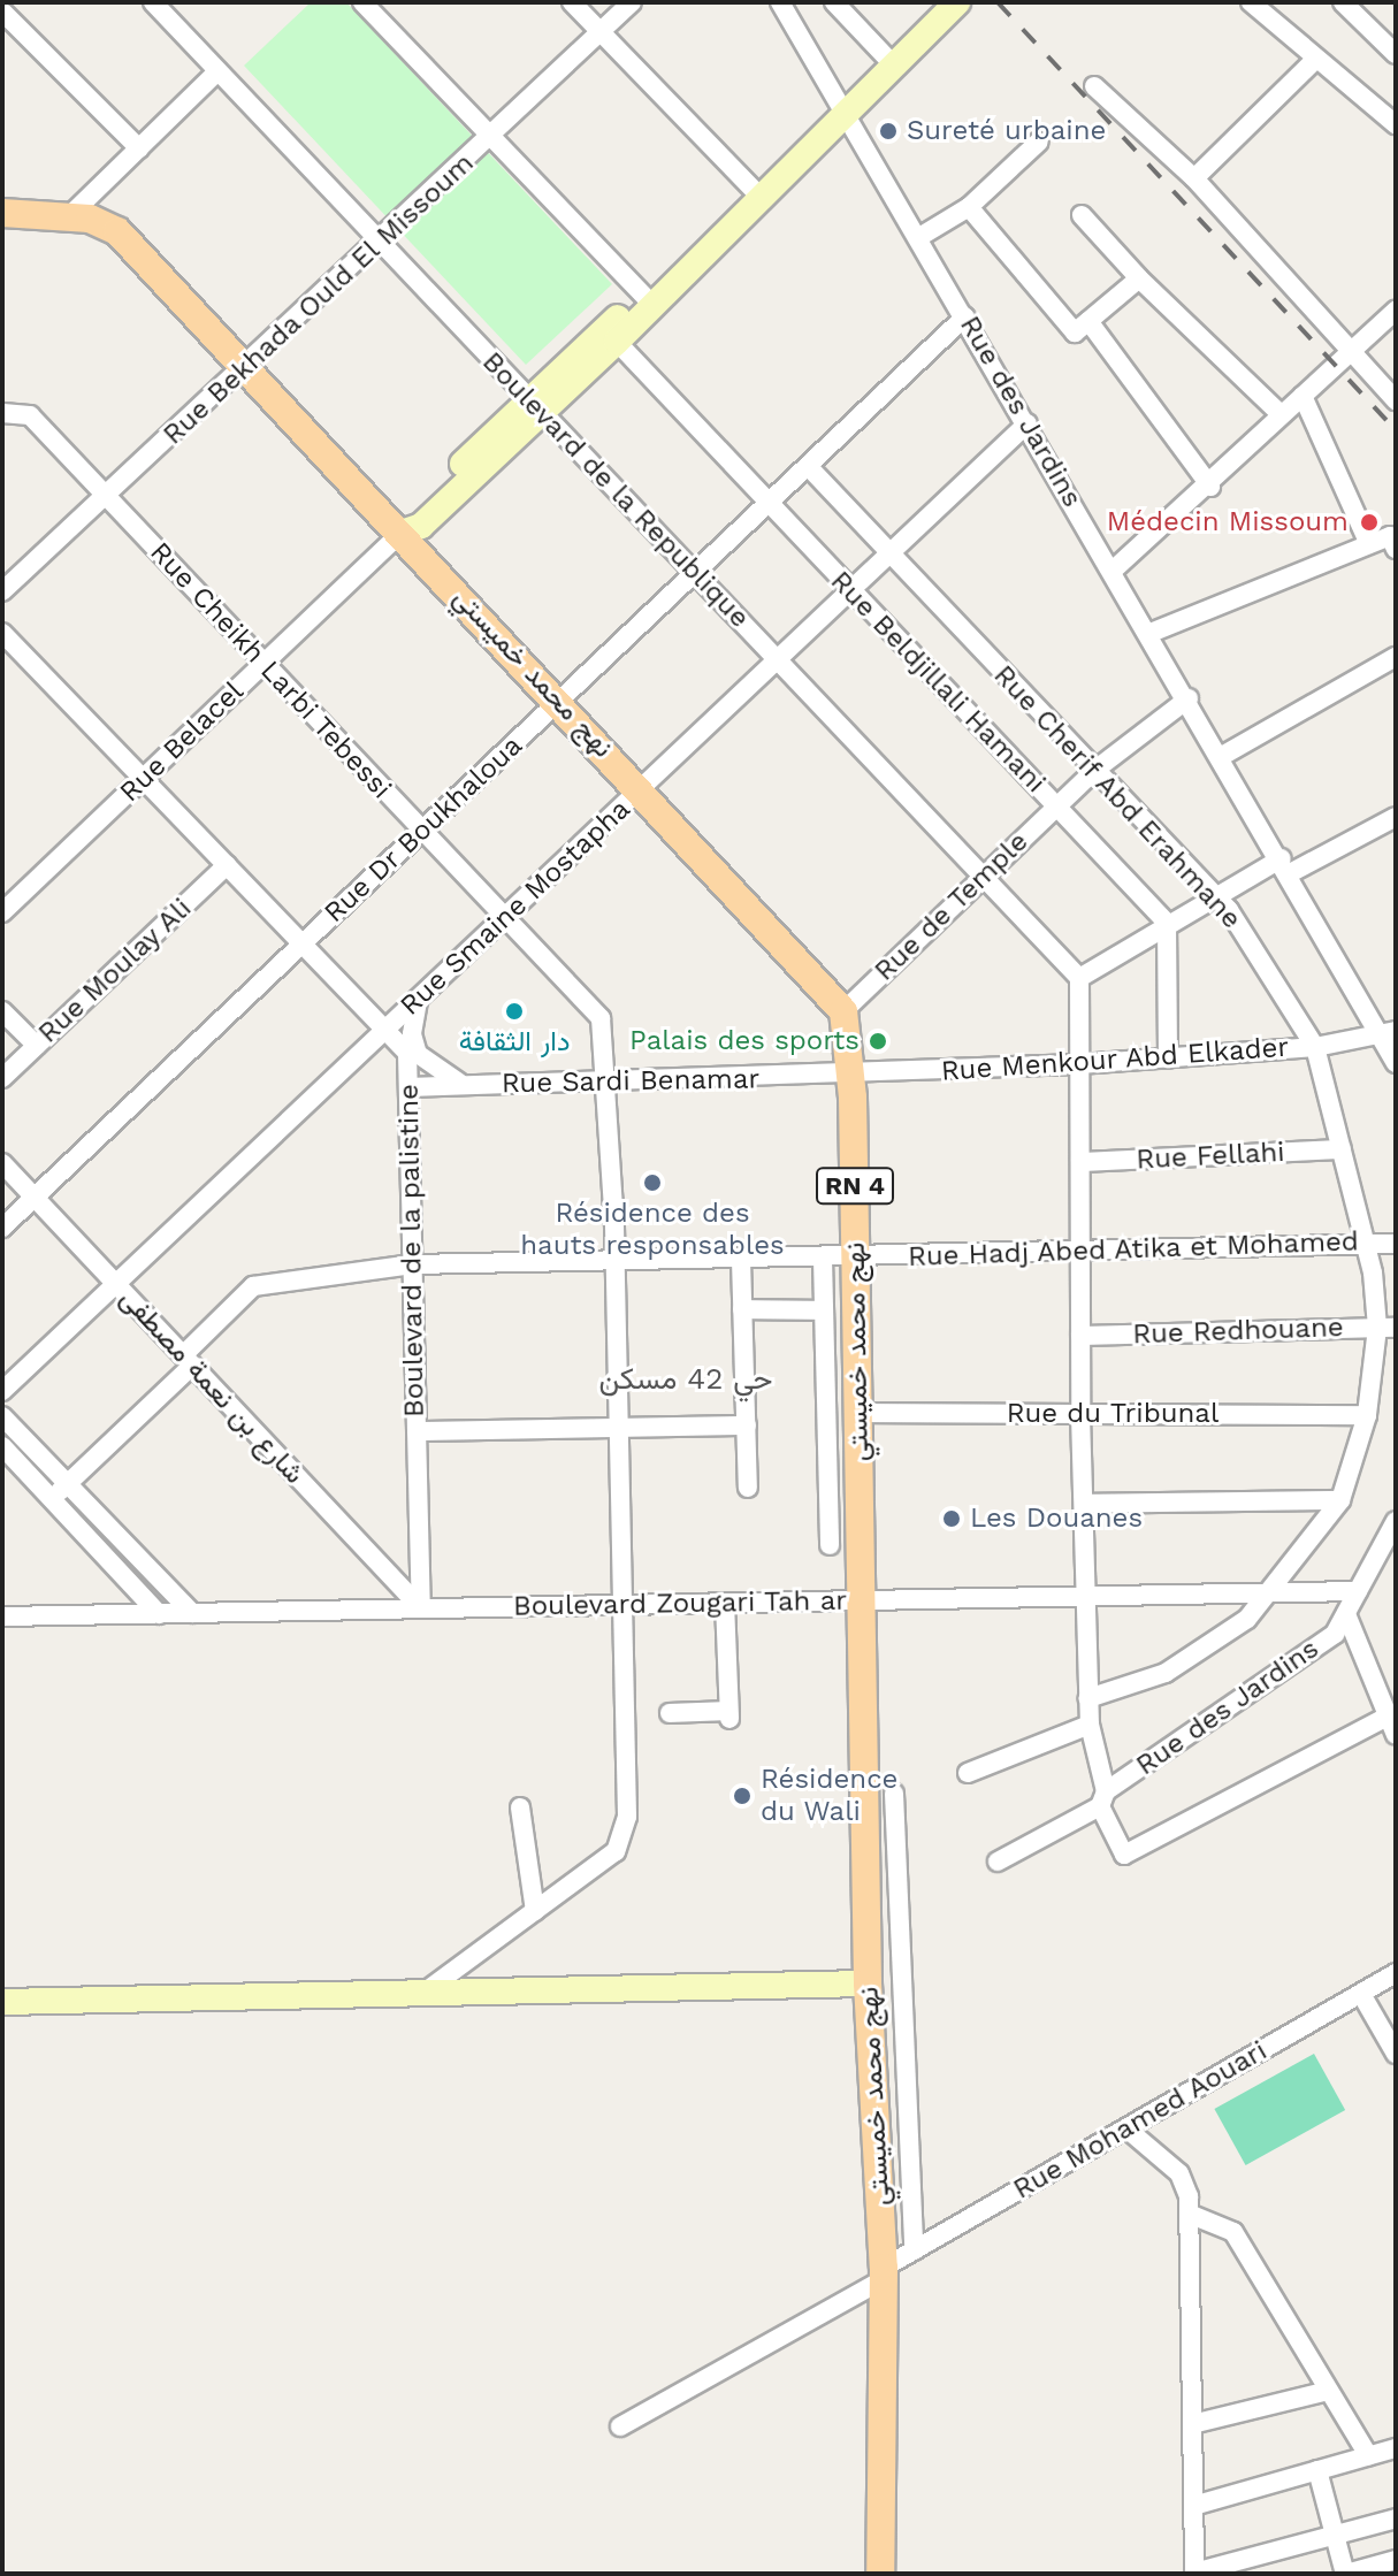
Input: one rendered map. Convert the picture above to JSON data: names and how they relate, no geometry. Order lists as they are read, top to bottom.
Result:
{
  "streets": {
    "main road": ["نهج محمد خميستي", "RN 4"],
    "street": [
      "Rue Bekhada Ould El Missoum",
      "Rue des Jardins",
      "Boulevard de la Republique",
      "Rue Cheikh Larbi Tebessi",
      "Rue Beldjillali Hamani",
      "Rue Belacel",
      "Rue Cherif Abd Erahmane",
      "Rue Dr Boukhaloua",
      "Rue de Temple",
      "Rue Smaine Mostapha",
      "Rue Moulay Ali",
      "Rue Menkour Abd Elkader",
      "Rue Sardi Benamar",
      "Rue Fellahi",
      "Rue Hadj Abed Atika et Mohamed",
      "Boulevard de la palistine",
      "Rue Redhouane",
      "شارع بن نعمة مصطفى",
      "Rue du Tribunal",
      "Boulevard Zougari Tah ar",
      "Rue Mohamed Aouari"
    ]
  },
  "crossings": [
    ["Rue Bekhada Ould El Missoum", "Boulevard de la Republique"],
    ["Rue Bekhada Ould El Missoum", "Rue Cheikh Larbi Tebessi"],
    ["Rue Bekhada Ould El Missoum", "نهج محمد خميستي"],
    ["Rue des Jardins", "Rue Dr Boukhaloua"],
    ["Rue des Jardins", "Rue de Temple"],
    ["Rue des Jardins", "Rue Smaine Mostapha"],
    ["Rue des Jardins", "Rue Menkour Abd Elkader"],
    ["Rue des Jardins", "Boulevard Zougari Tah ar"],
    ["Boulevard de la Republique", "Rue Dr Boukhaloua"],
    ["Boulevard de la Republique", "Rue de Temple"],
    ["Boulevard de la Republique", "Rue Smaine Mostapha"],
    ["Rue Cheikh Larbi Tebessi", "Rue Belacel"],
    ["Rue Cheikh Larbi Tebessi", "Rue Dr Boukhaloua"],
    ["Rue Cheikh Larbi Tebessi", "Rue Smaine Mostapha"],
    ["Rue Cheikh Larbi Tebessi", "Rue Sardi Benamar"],
    ["Rue Cheikh Larbi Tebessi", "Rue Hadj Abed Atika et Mohamed"],
    ["Rue Cheikh Larbi Tebessi", "Boulevard Zougari Tah ar"],
    ["نهج محمد خميستي", "Rue Belacel"],
    ["نهج محمد خميستي", "Rue Dr Boukhaloua"],
    ["نهج محمد خميستي", "Rue de Temple"],
    ["نهج محمد خميستي", "Rue Smaine Mostapha"],
    ["نهج محمد خميستي", "Rue Menkour Abd Elkader"],
    ["نهج محمد خميستي", "Rue Sardi Benamar"],
    ["نهج محمد خميستي", "RN 4"],
    ["نهج محمد خميستي", "Rue Hadj Abed Atika et Mohamed"],
    ["نهج محمد خميستي", "Rue du Tribunal"],
    ["نهج محمد خميستي", "Boulevard Zougari Tah ar"],
    ["نهج محمد خميستي", "Rue Mohamed Aouari"],
    ["Rue Beldjillali Hamani", "Rue Dr Boukhaloua"],
    ["Rue Beldjillali Hamani", "Rue de Temple"],
    ["Rue Beldjillali Hamani", "Rue Smaine Mostapha"],
    ["Rue Belacel", "Boulevard de la palistine"],
    ["Rue Cherif Abd Erahmane", "Rue Dr Boukhaloua"],
    ["Rue Cherif Abd Erahmane", "Rue de Temple"],
    ["Rue Cherif Abd Erahmane", "Rue Smaine Mostapha"],
    ["Rue Cherif Abd Erahmane", "Rue Menkour Abd Elkader"],
    ["Rue Cherif Abd Erahmane", "Rue Fellahi"],
    ["Rue Cherif Abd Erahmane", "Rue Hadj Abed Atika et Mohamed"],
    ["Rue Cherif Abd Erahmane", "Rue Redhouane"],
    ["Rue Cherif Abd Erahmane", "Rue du Tribunal"],
    ["Rue Cherif Abd Erahmane", "Boulevard Zougari Tah ar"],
    ["Rue Dr Boukhaloua", "Boulevard de la palistine"],
    ["Rue Dr Boukhaloua", "شارع بن نعمة مصطفى"],
    ["Rue Smaine Mostapha", "Boulevard de la palistine"],
    ["Rue Smaine Mostapha", "شارع بن نعمة مصطفى"],
    ["Rue Moulay Ali", "Boulevard de la palistine"],
    ["Rue Menkour Abd Elkader", "Rue Sardi Benamar"],
    ["Rue Sardi Benamar", "Boulevard de la palistine"],
    ["Rue Hadj Abed Atika et Mohamed", "Boulevard de la palistine"],
    ["Rue Hadj Abed Atika et Mohamed", "شارع بن نعمة مصطفى"],
    ["Boulevard de la palistine", "شارع بن نعمة مصطفى"],
    ["Boulevard de la palistine", "Boulevard Zougari Tah ar"],
    ["شارع بن نعمة مصطفى", "Boulevard Zougari Tah ar"]
  ],
  "districts": ["حي 42 مسكن"],
  "places": [
    "Sureté urbaine",
    "Médecin Missoum",
    "دار الثقافة",
    "Palais des sports",
    "Résidence des hauts responsables",
    "Les Douanes",
    "Résidence du Wali"
  ]
}
